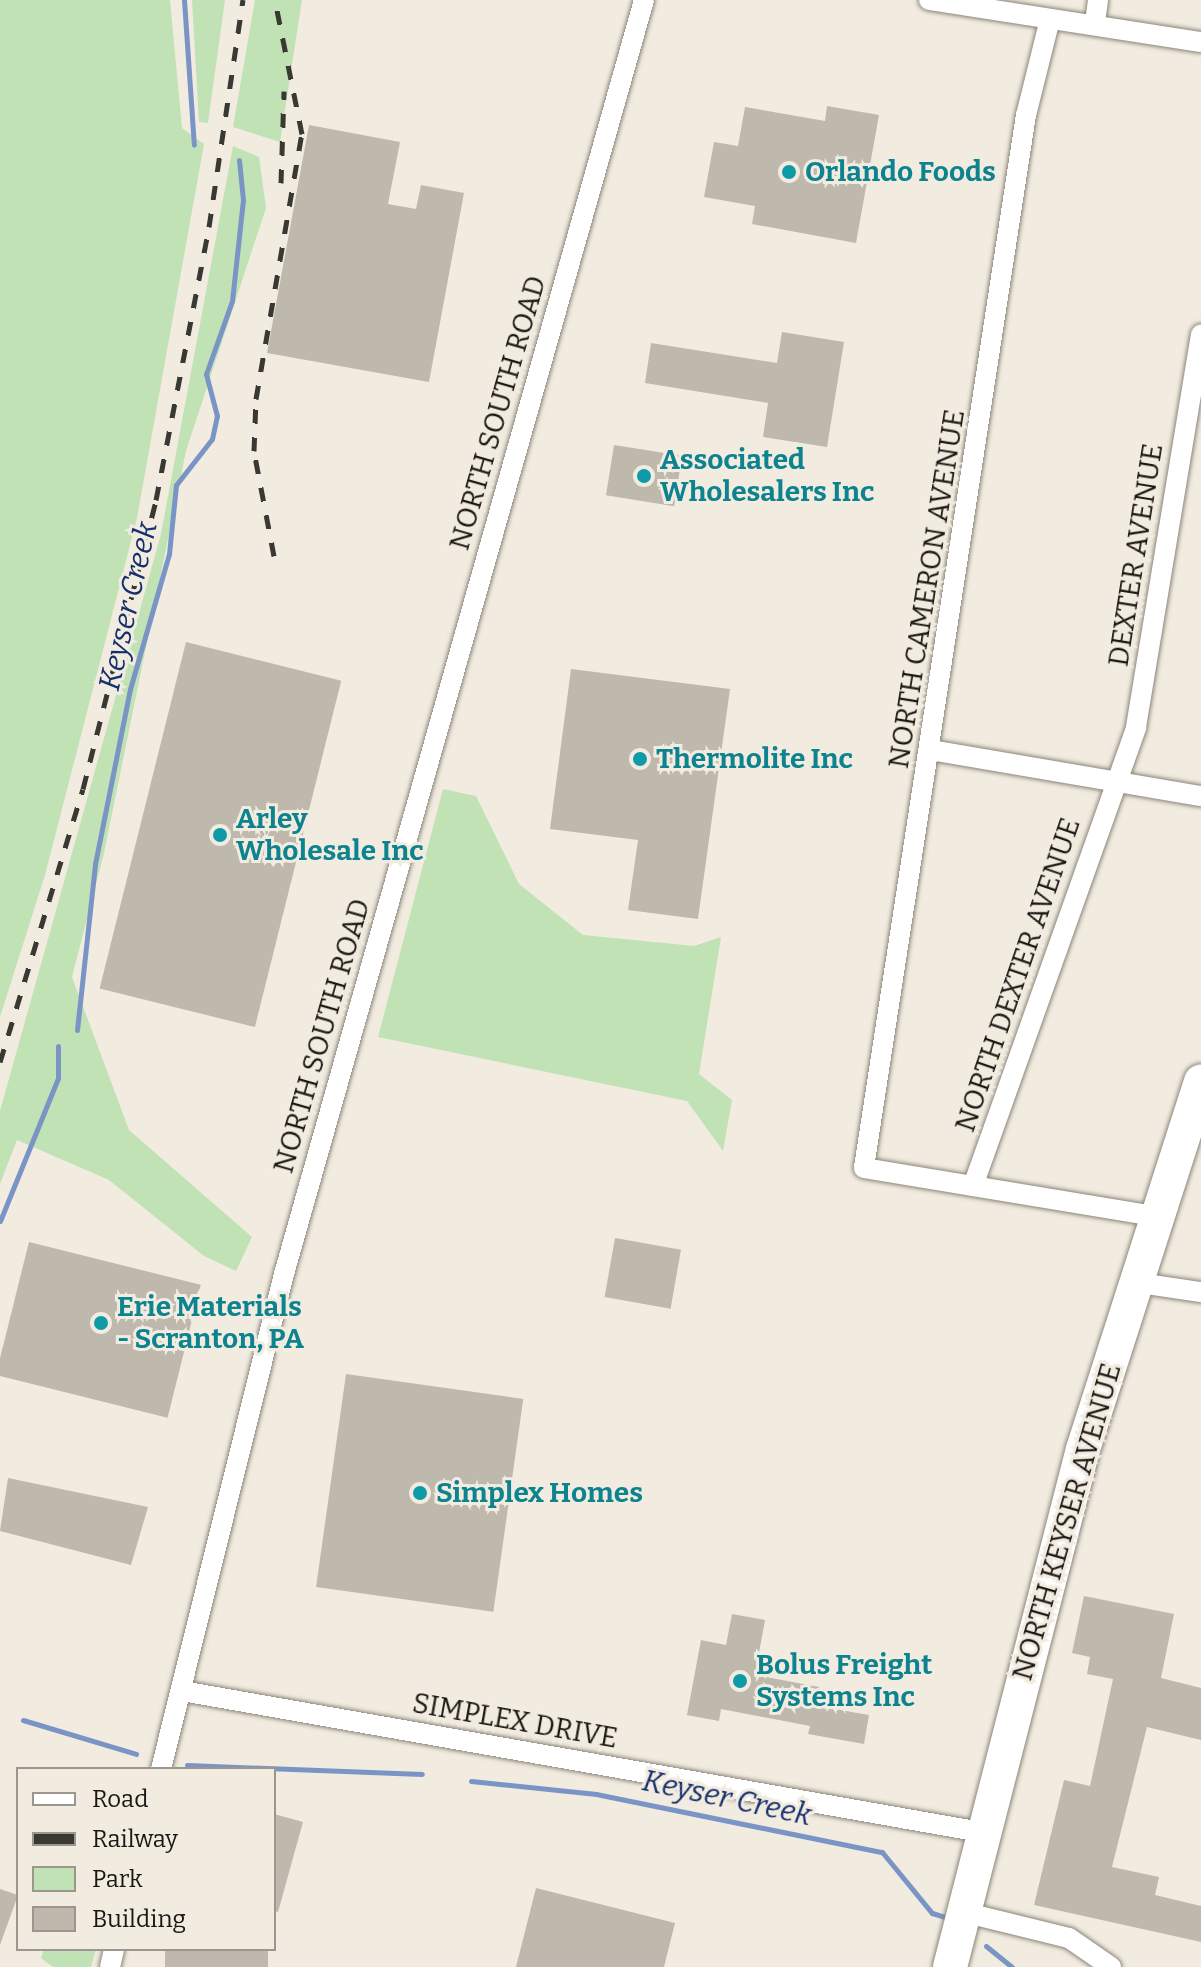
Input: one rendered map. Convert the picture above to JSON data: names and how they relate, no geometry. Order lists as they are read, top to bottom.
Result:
{
  "streets": {
    "main road": ["NORTH KEYSER AVENUE"],
    "street": [
      "NORTH SOUTH ROAD",
      "DEXTER AVENUE",
      "NORTH CAMERON AVENUE",
      "NORTH DEXTER AVENUE",
      "SIMPLEX DRIVE"
    ]
  },
  "crossings": [
    ["NORTH SOUTH ROAD", "SIMPLEX DRIVE"],
    ["DEXTER AVENUE", "NORTH DEXTER AVENUE"],
    ["NORTH CAMERON AVENUE", "NORTH DEXTER AVENUE"],
    ["NORTH KEYSER AVENUE", "SIMPLEX DRIVE"]
  ],
  "water": ["Keyser Creek"],
  "places": [
    "Orlando Foods",
    "Associated Wholesalers Inc",
    "Thermolite Inc",
    "Arley Wholesale Inc",
    "Erie Materials - Scranton, PA",
    "Simplex Homes",
    "Bolus Freight Systems Inc"
  ],
  "legend": [
    "Road",
    "Railway",
    "Park",
    "Building"
  ]
}
